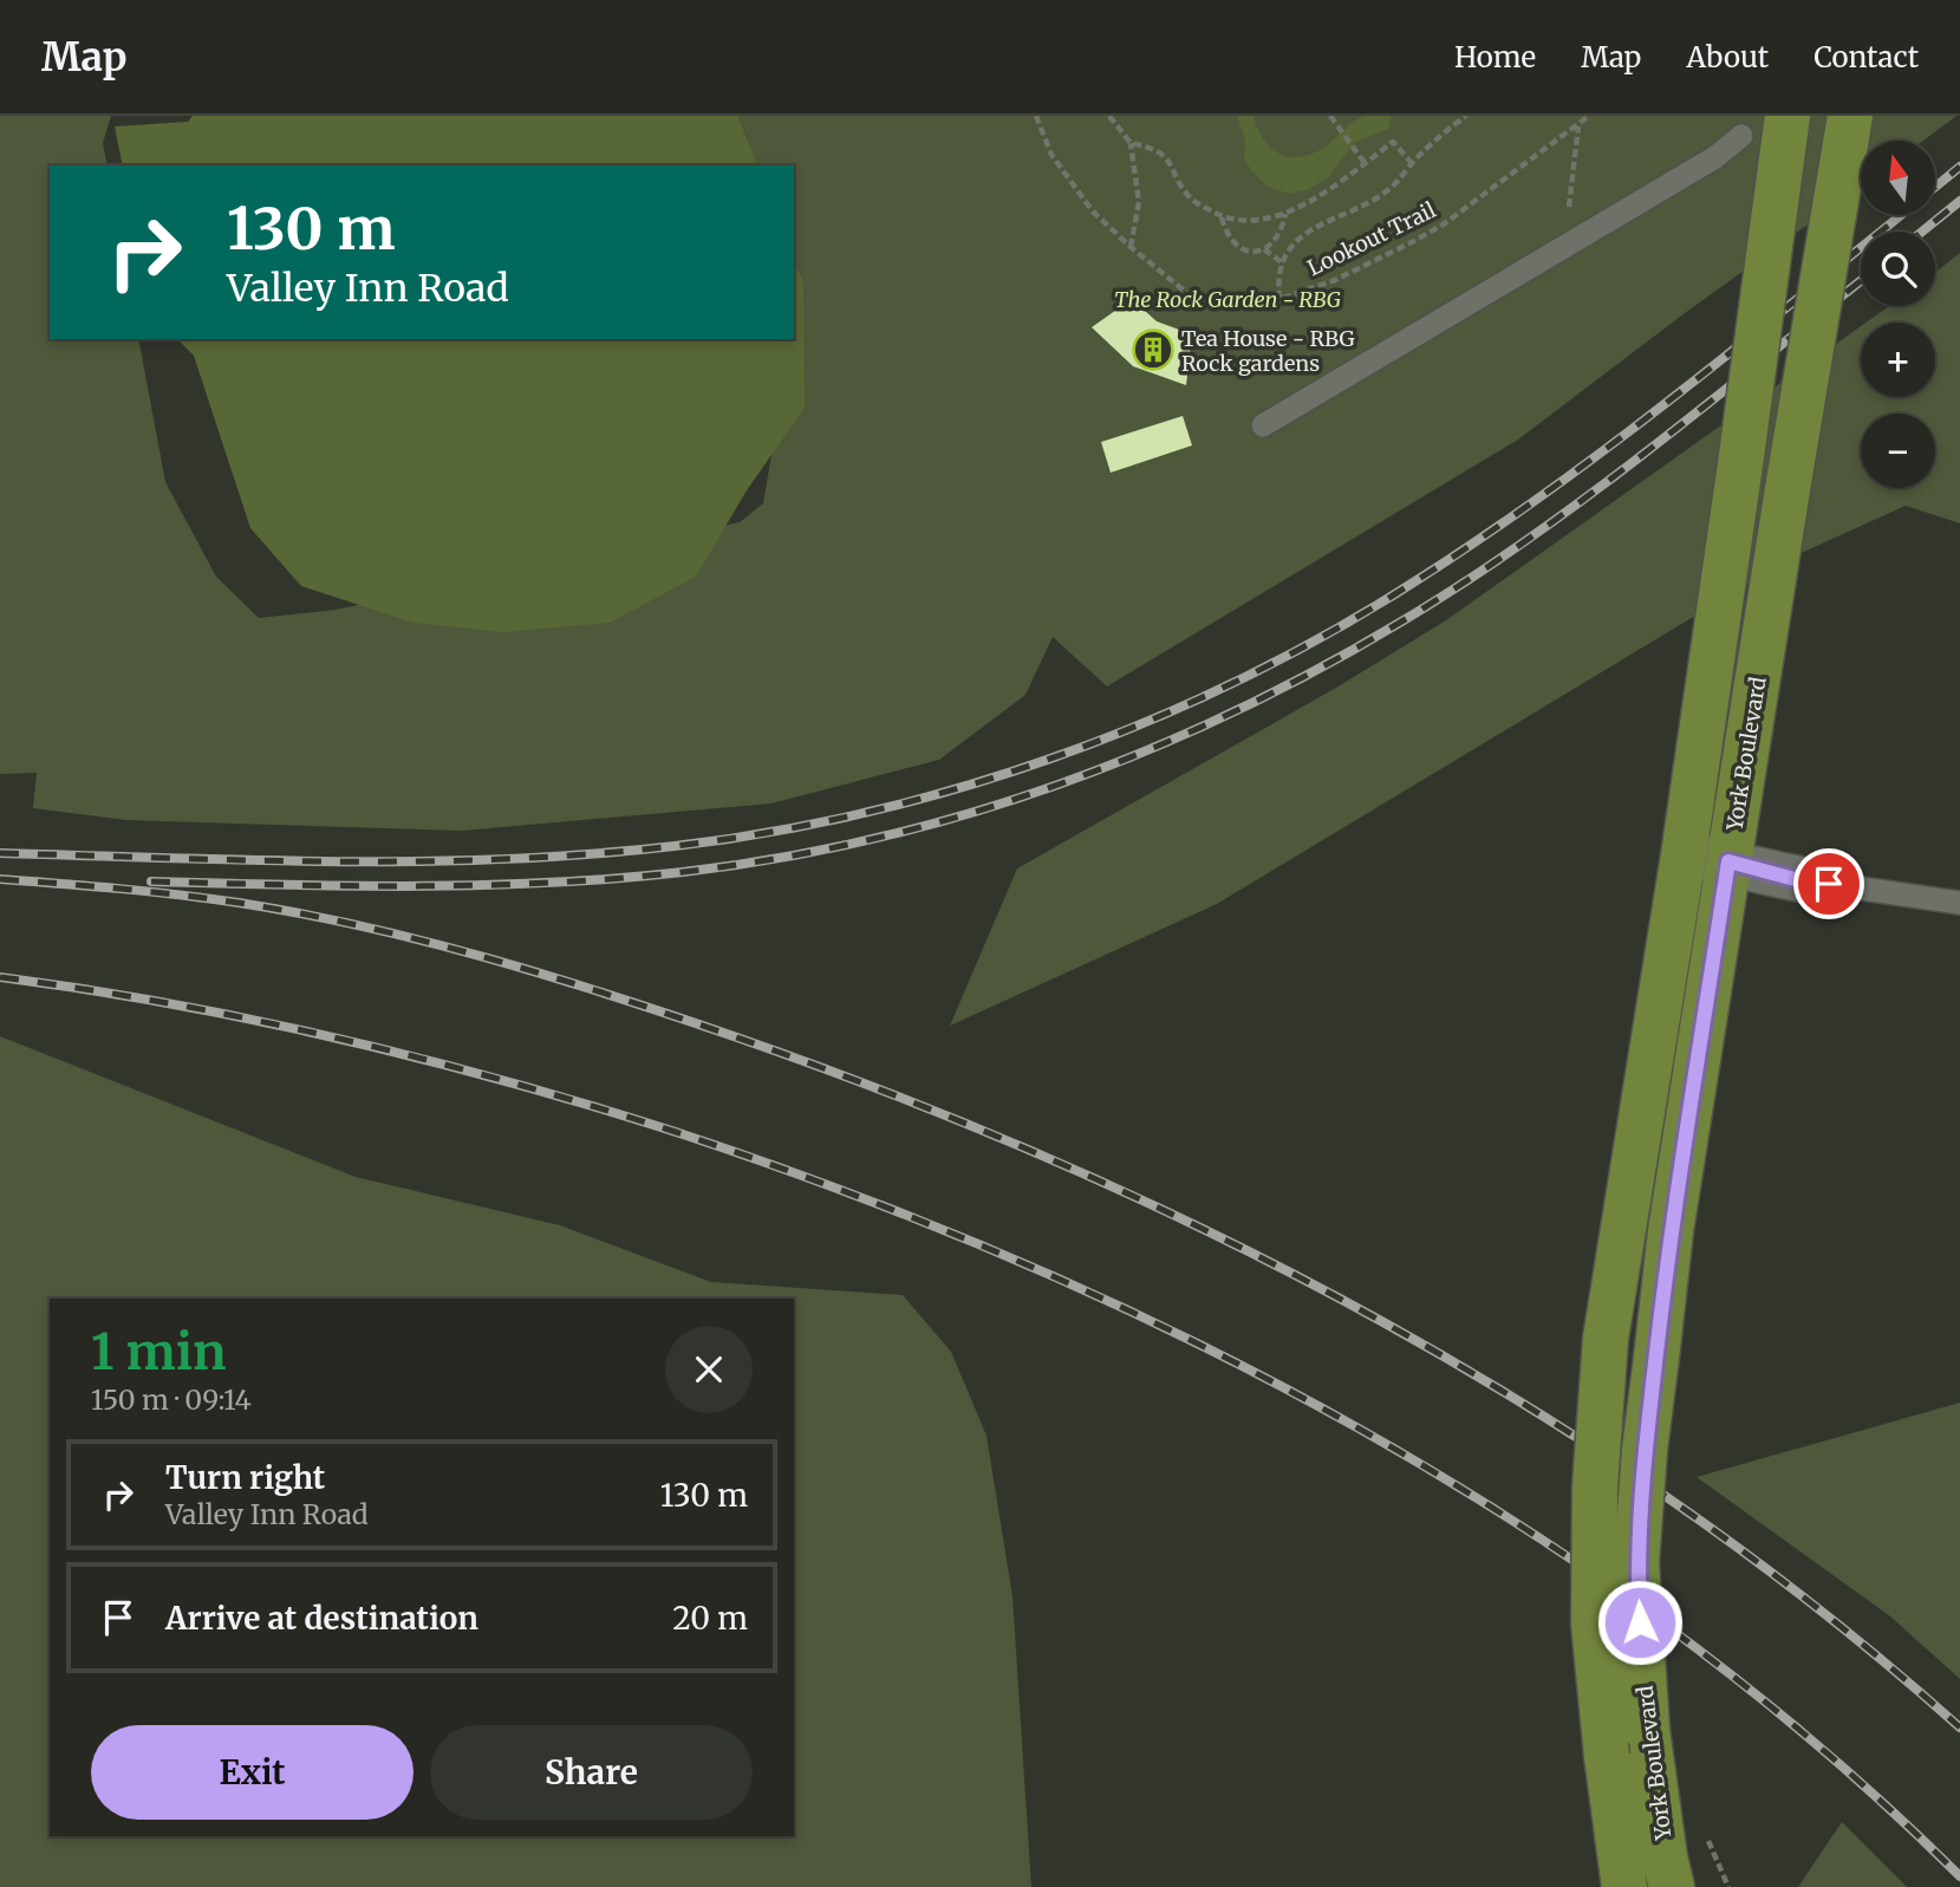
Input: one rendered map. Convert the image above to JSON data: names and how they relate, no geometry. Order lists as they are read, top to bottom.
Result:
{
  "streets": {
    "main road": ["York Boulevard"],
    "path": ["Lookout Trail"]
  },
  "parks": ["The Rock Garden - RBG"],
  "places": {
    "building": ["Tea House - RBG Rock gardens"]
  },
  "north": "top",
  "page": {
    "header": "Map",
    "nav": [
      "Home",
      "Map",
      "About",
      "Contact"
    ],
    "map_buttons": ["+", "−"],
    "turn": ["130 m", "Valley Inn Road"],
    "heading": ["1 min", "150 m · 09:14"],
    "list": [
      {
        "name": "Turn right",
        "note": "Valley Inn Road",
        "value": "130 m"
      },
      {
        "name": "Arrive at destination",
        "value": "20 m"
      }
    ],
    "buttons": ["Exit", "Share"]
  }
}
